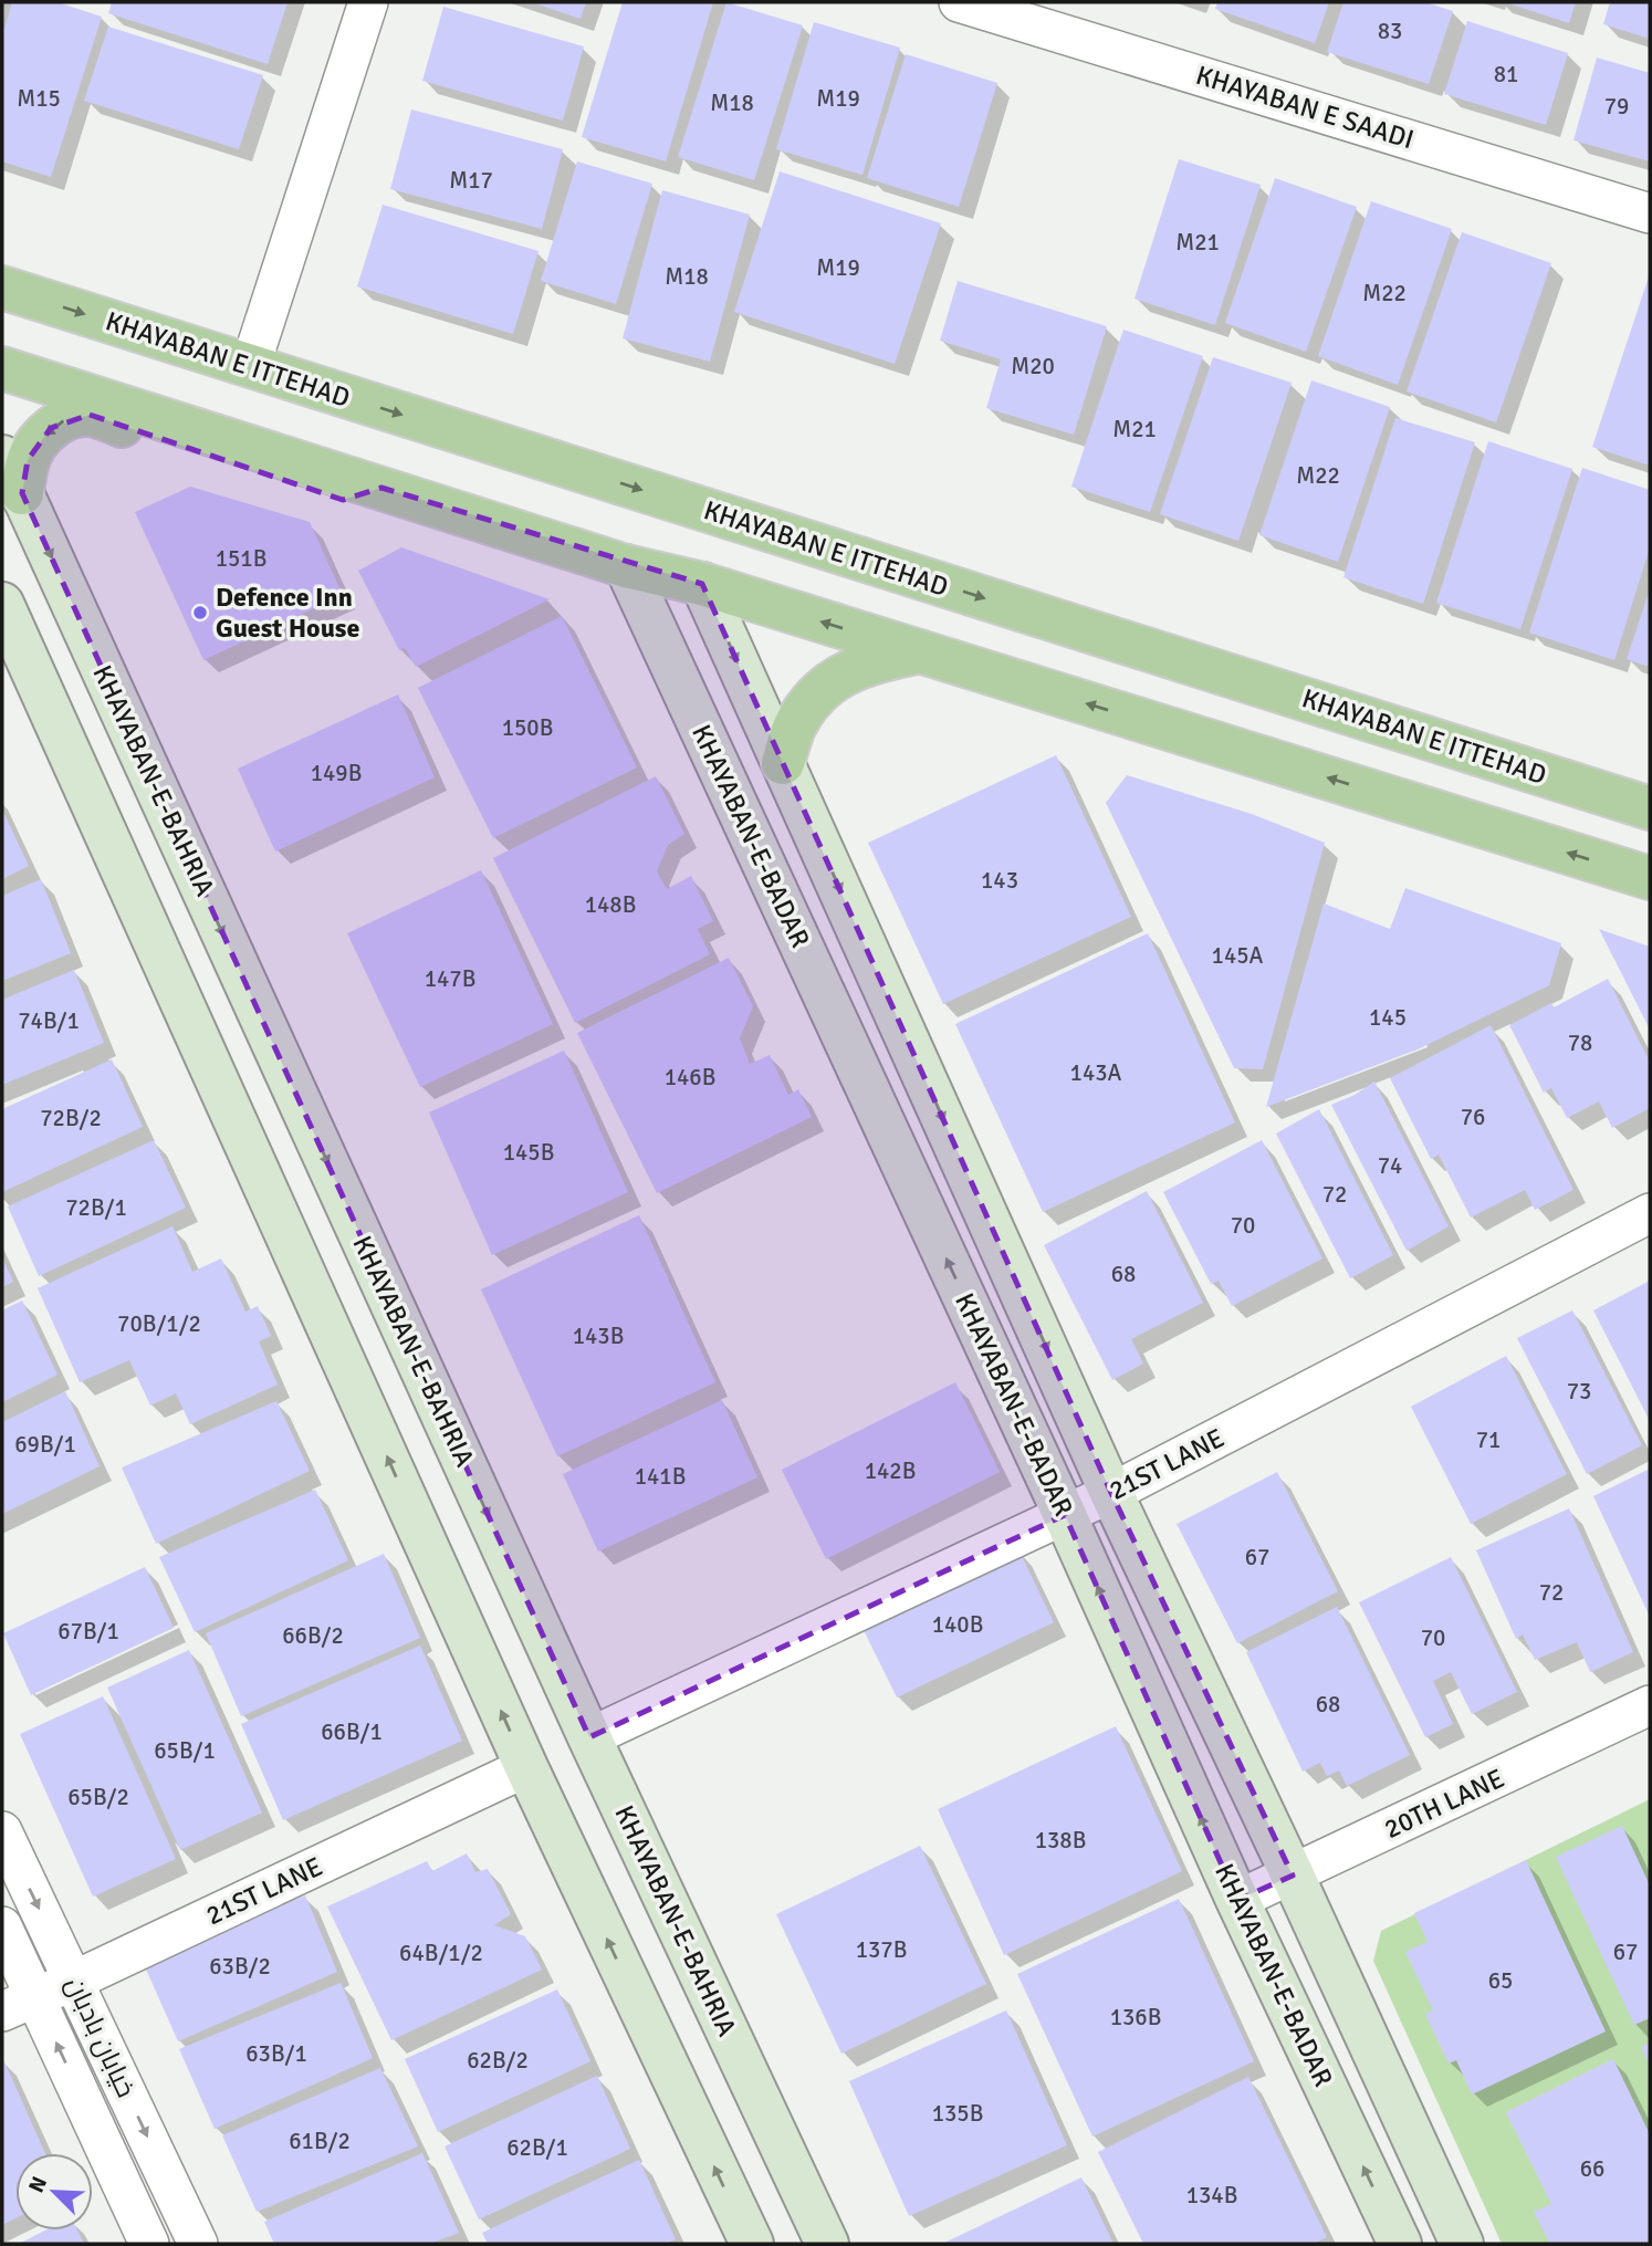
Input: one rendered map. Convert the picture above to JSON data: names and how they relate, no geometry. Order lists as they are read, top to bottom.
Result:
{
  "streets": {
    "main road": ["KHAYABAN E ITTEHAD", "KHAYABAN-E-BAHRIA", "KHAYABAN-E-BADAR"],
    "street": [
      "KHAYABAN E SAADI",
      "21ST LANE",
      "20TH LANE",
      "خیابان بادبان"
    ]
  },
  "crossings": [
    ["KHAYABAN-E-BAHRIA", "21ST LANE"],
    ["KHAYABAN-E-BADAR", "21ST LANE"],
    ["KHAYABAN-E-BADAR", "20TH LANE"],
    ["21ST LANE", "خیابان بادبان"]
  ],
  "places": ["Defence Inn Guest House"],
  "house_numbers": [
    "83",
    "81",
    "M15",
    "M19",
    "M18",
    "79",
    "M17",
    "M21",
    "M19",
    "M18",
    "M22",
    "M20",
    "M21",
    "M22",
    "151B",
    "150B",
    "149B",
    "143",
    "148B",
    "145A",
    "147B",
    "145",
    "74B/1",
    "78",
    "143A",
    "146B",
    "76",
    "72B/2",
    "145B",
    "74",
    "72",
    "72B/1",
    "70",
    "68",
    "70B/1/2",
    "143B",
    "73",
    "71",
    "69B/1",
    "142B",
    "141B",
    "67",
    "72",
    "140B",
    "67B/1",
    "66B/2",
    "70",
    "68",
    "66B/1",
    "65B/1",
    "65B/2",
    "138B",
    "137B",
    "67",
    "64B/1/2",
    "63B/2",
    "65",
    "136B",
    "63B/1",
    "62B/2",
    "135B",
    "61B/2",
    "62B/1",
    "66",
    "134B"
  ],
  "north": "top left"
}
